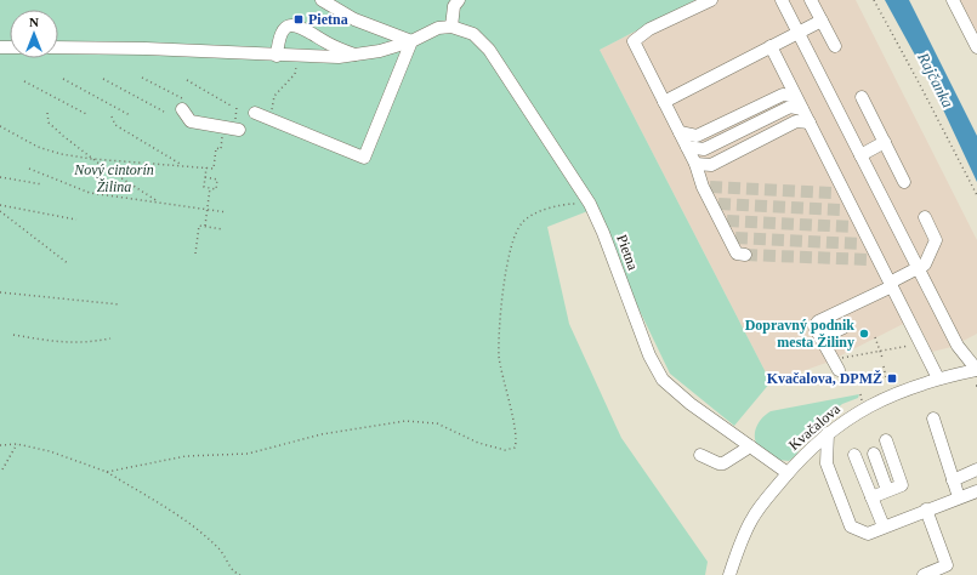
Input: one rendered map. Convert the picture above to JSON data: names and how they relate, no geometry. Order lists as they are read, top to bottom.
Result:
{
  "streets": {
    "street": ["Pietna", "Kvačalova"]
  },
  "crossings": [
    ["Pietna", "Kvačalova"]
  ],
  "water": ["Rajčanka"],
  "parks": ["Nový cintorín Žilina"],
  "places": {
    "transit": ["Pietna", "Kvačalova, DPMŽ"],
    "other": ["Dopravný podnik mesta Žiliny"]
  },
  "north": "top"
}
